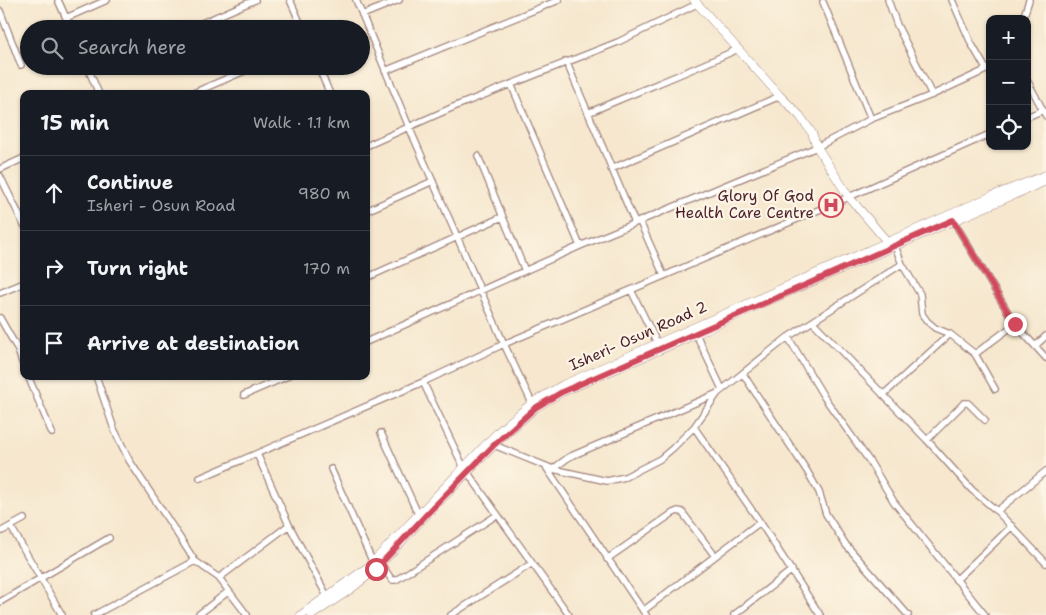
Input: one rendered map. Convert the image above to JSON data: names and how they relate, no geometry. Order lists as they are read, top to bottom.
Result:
{
  "streets": {
    "main road": ["Isheri- Osun Road 2"]
  },
  "places": {
    "hospital": ["Glory Of God Health Care Centre"]
  },
  "page": {
    "map_buttons": ["+", "−"],
    "search": "Search here",
    "heading": ["15 min", "Walk · 1.1 km"],
    "list": [
      ["Continue", "Isheri - Osun Road", "980 m"],
      ["Turn right", "170 m"],
      "Arrive at destination"
    ]
  }
}
